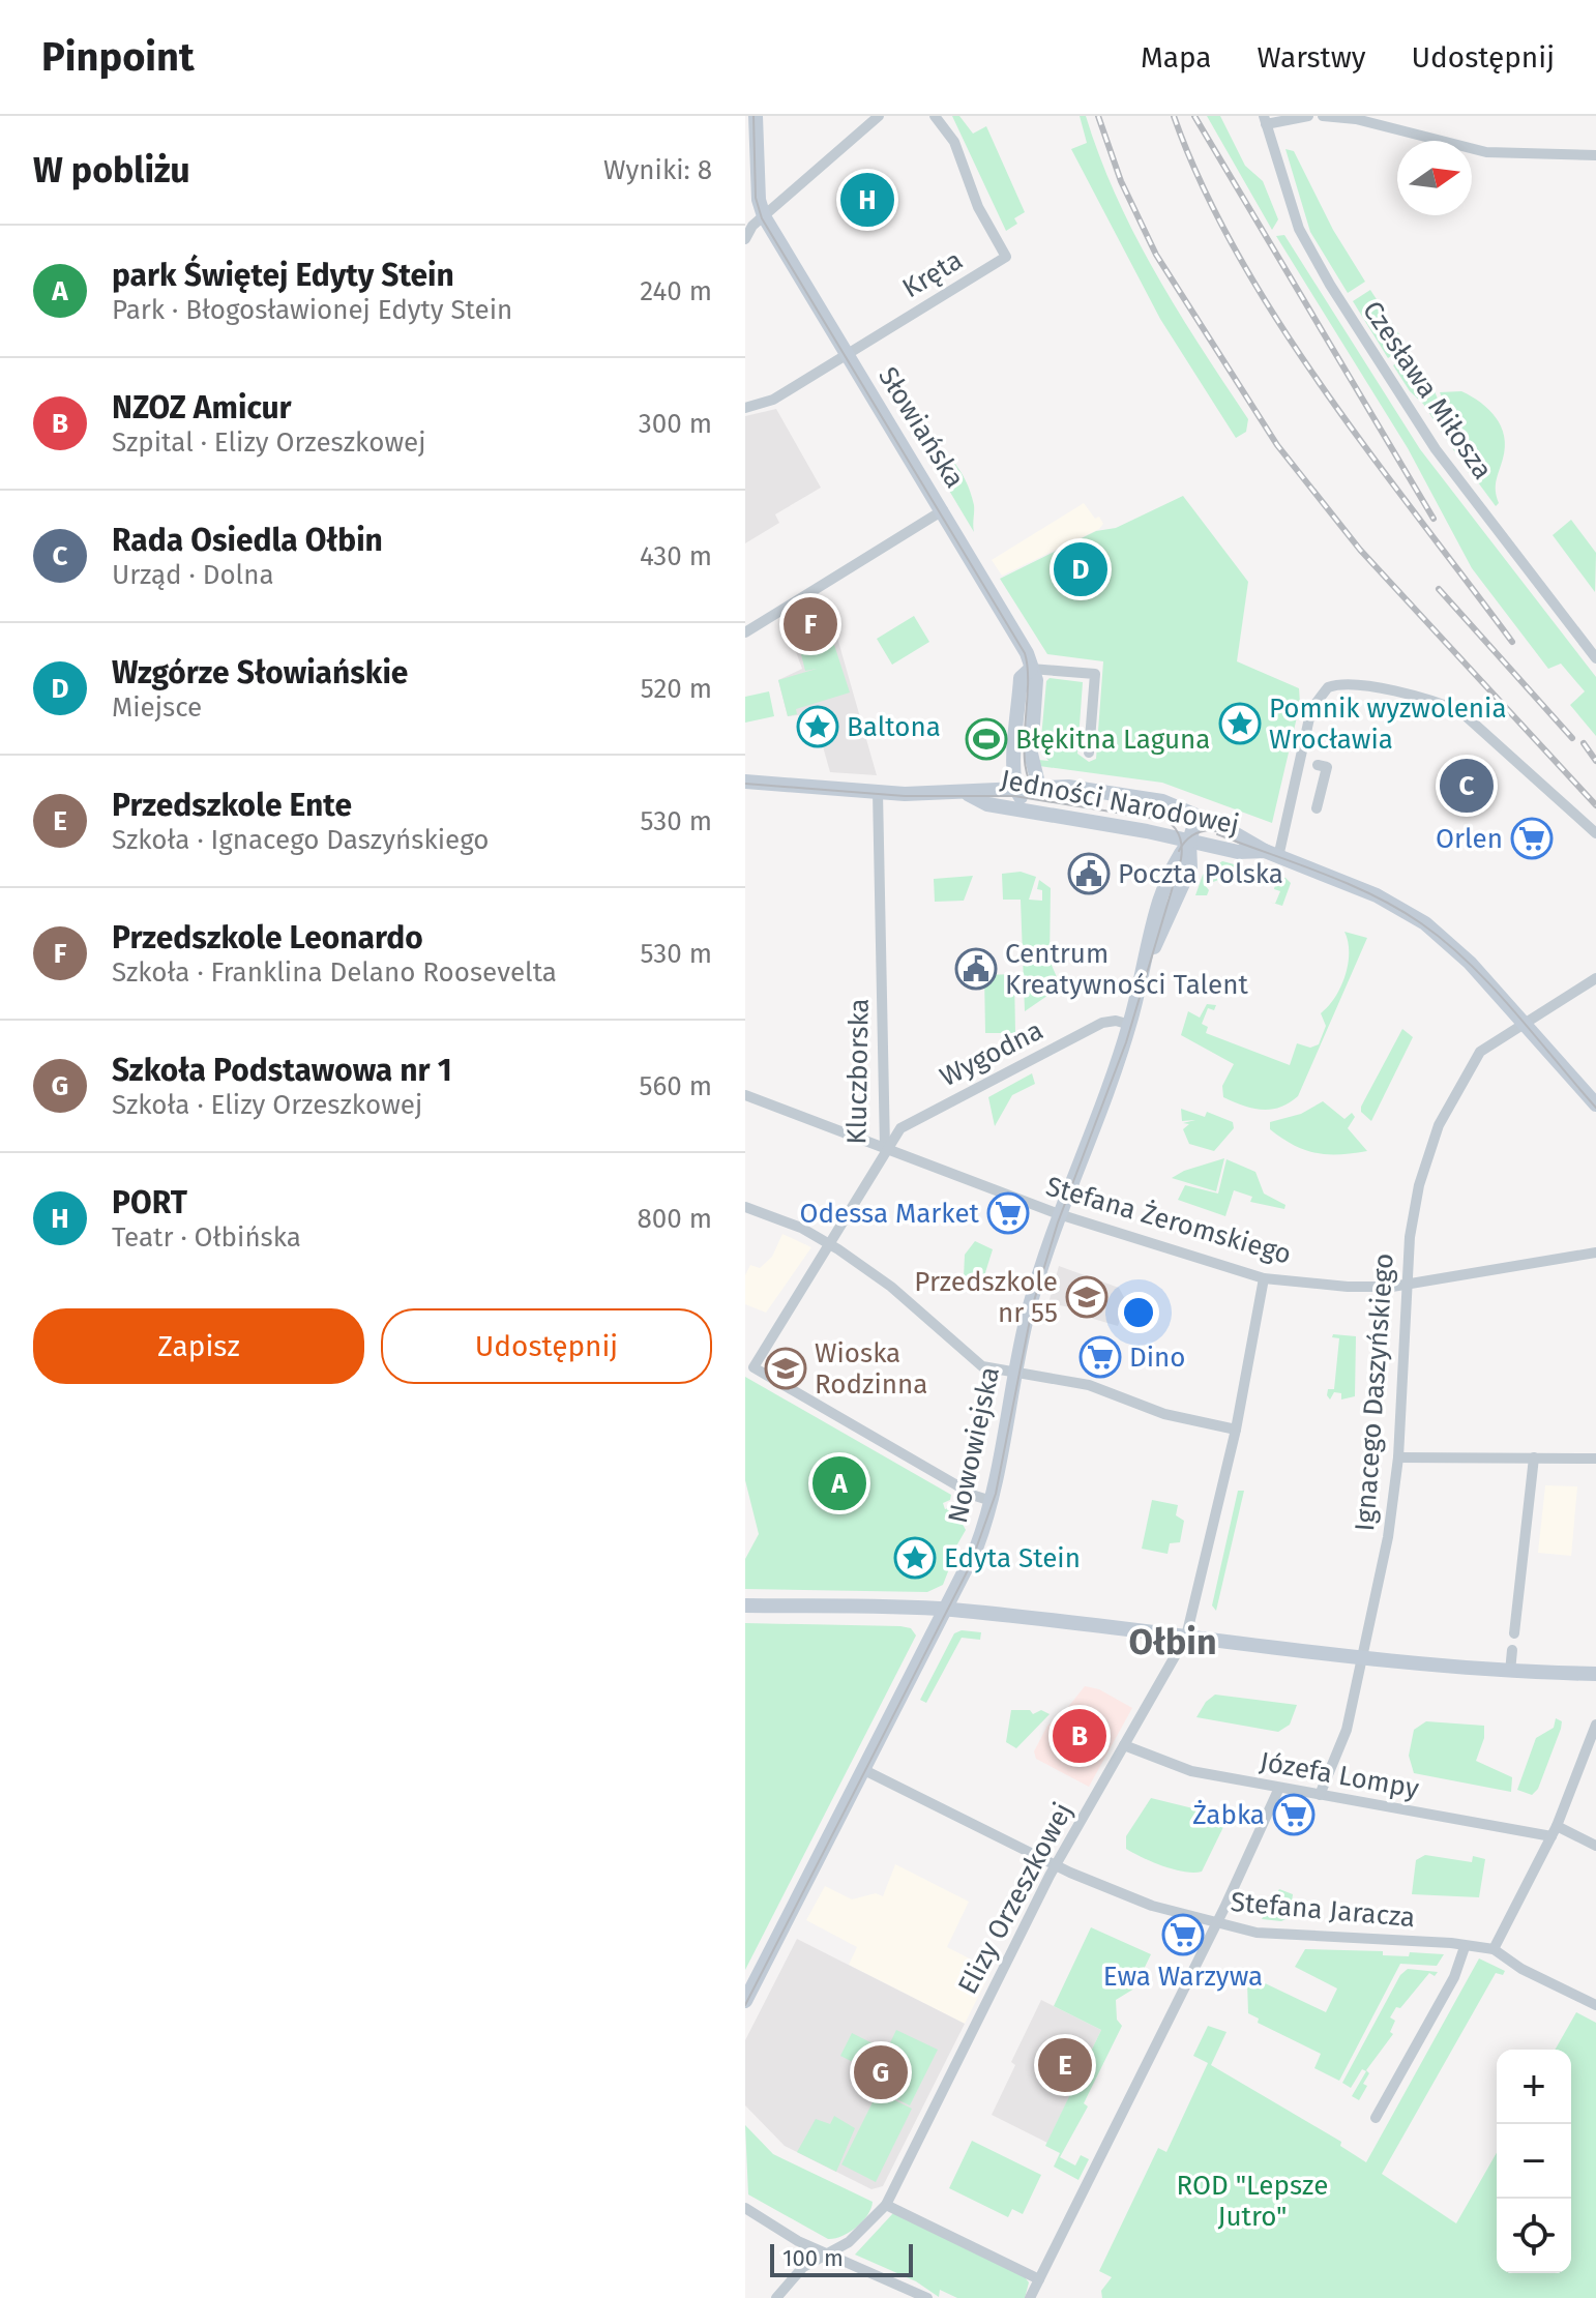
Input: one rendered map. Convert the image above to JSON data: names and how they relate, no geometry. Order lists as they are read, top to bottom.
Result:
{
  "streets": {
    "street": [
      "Kręta",
      "Czesława Miłosza",
      "Słowiańska",
      "Jedności Narodowej",
      "Wygodna",
      "Kluczborska",
      "Stefana Żeromskiego",
      "Ignacego Daszyńskiego",
      "Nowowiejska",
      "Józefa Lompy",
      "Elizy Orzeszkowej",
      "Stefana Jaracza"
    ]
  },
  "crossings": [
    ["Kręta", "Słowiańska"],
    ["Słowiańska", "Jedności Narodowej"],
    ["Jedności Narodowej", "Kluczborska"],
    ["Jedności Narodowej", "Ignacego Daszyńskiego"],
    ["Jedności Narodowej", "Nowowiejska"],
    ["Wygodna", "Kluczborska"],
    ["Wygodna", "Stefana Żeromskiego"],
    ["Wygodna", "Nowowiejska"],
    ["Kluczborska", "Stefana Żeromskiego"],
    ["Kluczborska", "Nowowiejska"],
    ["Stefana Żeromskiego", "Ignacego Daszyńskiego"],
    ["Stefana Żeromskiego", "Nowowiejska"],
    ["Stefana Żeromskiego", "Elizy Orzeszkowej"],
    ["Ignacego Daszyńskiego", "Józefa Lompy"],
    ["Nowowiejska", "Stefana Jaracza"],
    ["Józefa Lompy", "Elizy Orzeszkowej"],
    ["Elizy Orzeszkowej", "Stefana Jaracza"]
  ],
  "districts": ["Ołbin"],
  "parks": ["ROD \"Lepsze Jutro\""],
  "places": {
    "place": ["Pomnik wyzwolenia Wrocławia", "Baltona", "Edyta Stein"],
    "sports": ["Błękitna Laguna"],
    "supermarket": [
      "Orlen",
      "Odessa Market",
      "Dino",
      "Żabka",
      "Ewa Warzywa"
    ],
    "public building": ["Poczta Polska", "Centrum Kreatywności Talent"],
    "school or university": ["Przedszkole nr 55", "Wioska Rodzinna"]
  },
  "scale_bar": "100 m",
  "north": "right",
  "page": {
    "header": "Pinpoint",
    "nav": ["Mapa", "Warstwy", "Udostępnij"],
    "heading": ["W pobliżu", "Wyniki: 8"],
    "pins": [
      "H",
      "D",
      "F",
      "C",
      "A",
      "B",
      "E",
      "G"
    ],
    "list": [
      {
        "mark": "A",
        "name": "park Świętej Edyty Stein",
        "note": "Park · Błogosławionej Edyty Stein",
        "value": "240 m"
      },
      {
        "mark": "B",
        "name": "NZOZ Amicur",
        "note": "Szpital · Elizy Orzeszkowej",
        "value": "300 m"
      },
      {
        "mark": "C",
        "name": "Rada Osiedla Ołbin",
        "note": "Urząd · Dolna",
        "value": "430 m"
      },
      {
        "mark": "D",
        "name": "Wzgórze Słowiańskie",
        "note": "Miejsce",
        "value": "520 m"
      },
      {
        "mark": "E",
        "name": "Przedszkole Ente",
        "note": "Szkoła · Ignacego Daszyńskiego",
        "value": "530 m"
      },
      {
        "mark": "F",
        "name": "Przedszkole Leonardo",
        "note": "Szkoła · Franklina Delano Roosevelta",
        "value": "530 m"
      },
      {
        "mark": "G",
        "name": "Szkoła Podstawowa nr 1",
        "note": "Szkoła · Elizy Orzeszkowej",
        "value": "560 m"
      },
      {
        "mark": "H",
        "name": "PORT",
        "note": "Teatr · Ołbińska",
        "value": "800 m"
      }
    ],
    "buttons": ["Zapisz", "Udostępnij"],
    "map_buttons": ["+", "−"],
    "scale": "100 m"
  }
}
